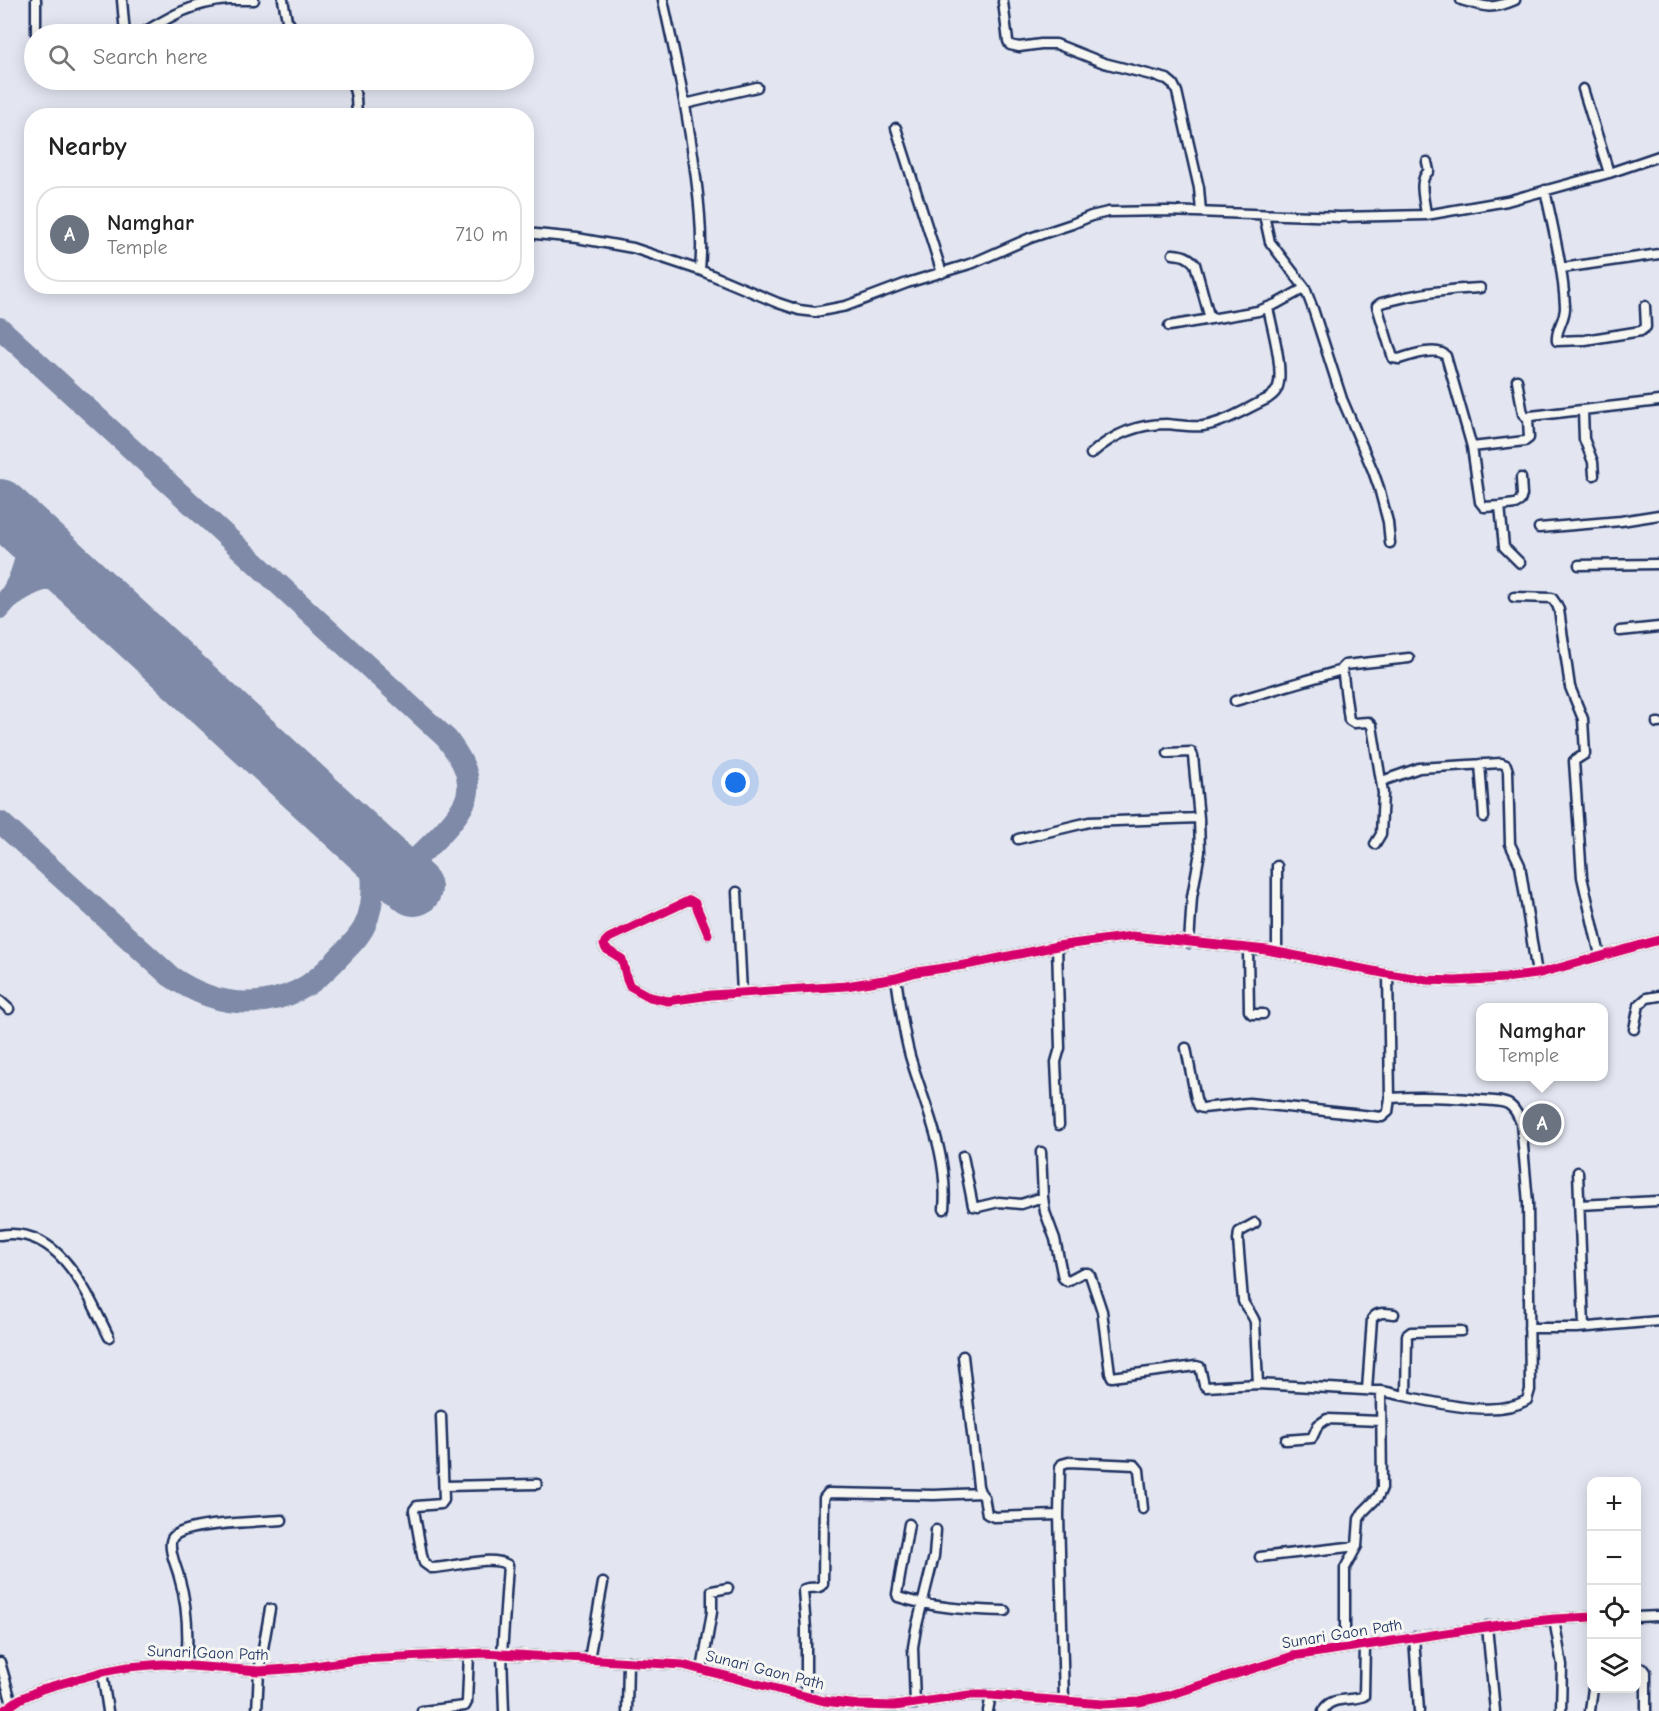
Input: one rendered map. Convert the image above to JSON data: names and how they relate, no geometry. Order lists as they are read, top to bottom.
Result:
{
  "streets": {
    "street": ["Sunari Gaon Path"]
  },
  "page": {
    "search": "Search here",
    "heading": "Nearby",
    "list": [
      {
        "mark": "A",
        "name": "Namghar",
        "note": "Temple",
        "value": "710 m"
      }
    ],
    "popup": ["Namghar", "Temple"],
    "pins": "A",
    "map_buttons": ["+", "−"]
  }
}
